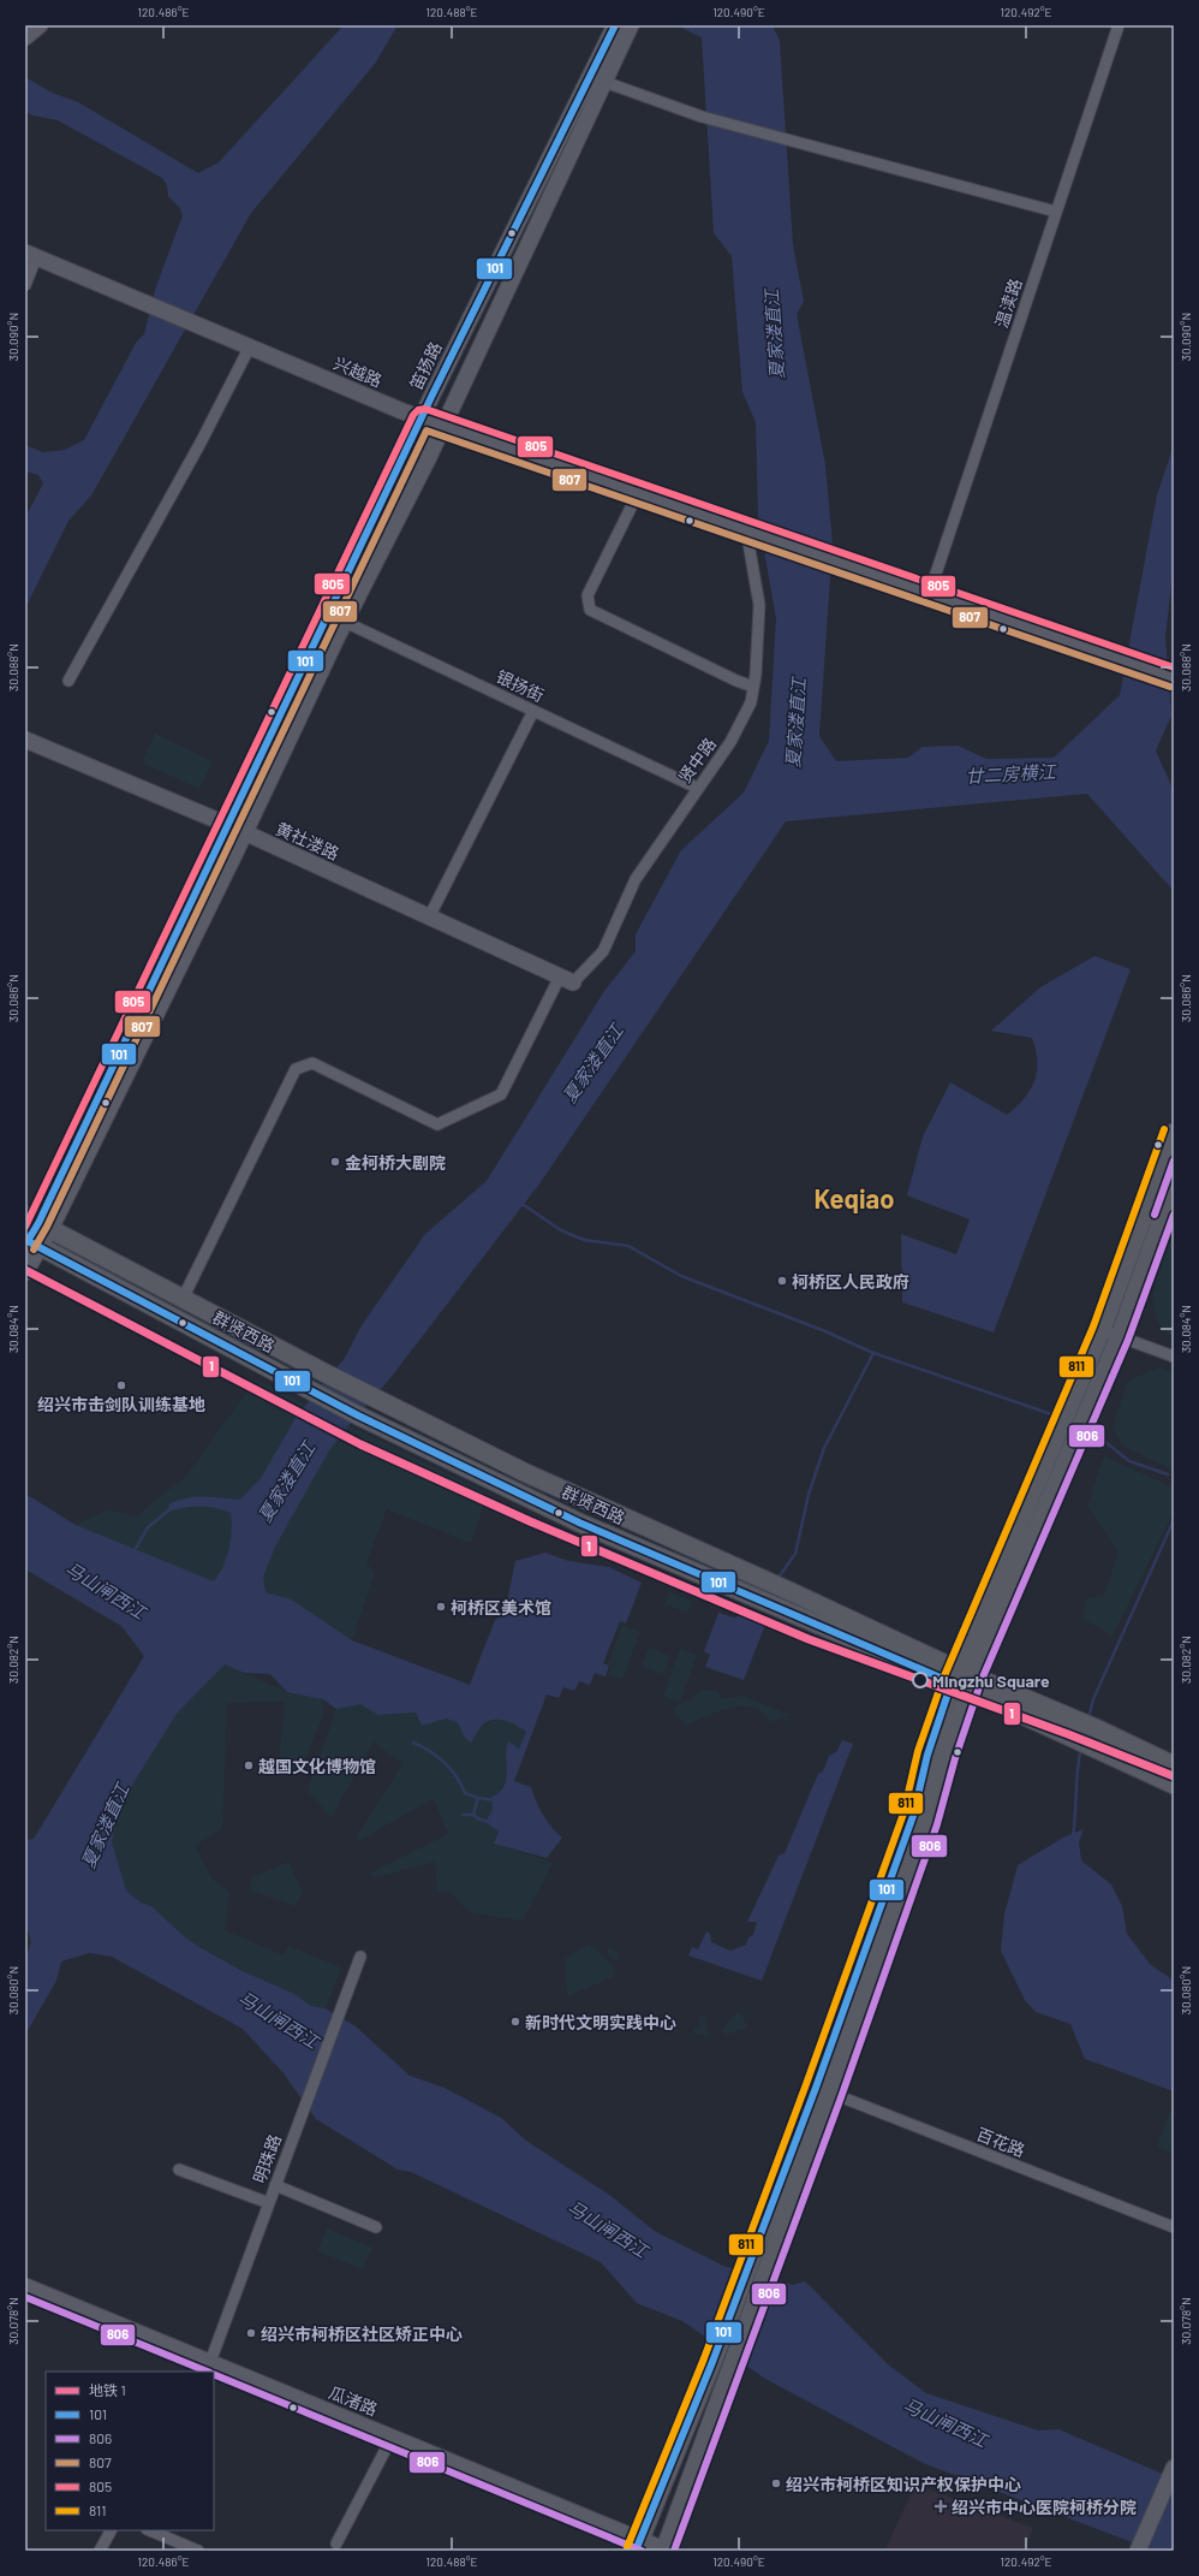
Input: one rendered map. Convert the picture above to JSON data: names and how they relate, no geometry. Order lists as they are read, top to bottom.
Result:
{
  "streets": {
    "main road": ["群贤西路"],
    "street": [
      "温渎路",
      "笛扬路",
      "兴越路",
      "银扬街",
      "贤中路",
      "黄社溇路",
      "百花路",
      "明珠路",
      "瓜渚路"
    ]
  },
  "crossings": [
    ["温渎路", "兴越路"],
    ["笛扬路", "兴越路"],
    ["笛扬路", "银扬街"],
    ["笛扬路", "黄社溇路"],
    ["笛扬路", "群贤西路"],
    ["兴越路", "贤中路"],
    ["银扬街", "贤中路"],
    ["贤中路", "黄社溇路"],
    ["贤中路", "群贤西路"],
    ["明珠路", "瓜渚路"]
  ],
  "districts": ["Keqiao"],
  "water": ["夏家溇直江", "廿二房横江", "马山闸西江"],
  "places": {
    "other": [
      "金柯桥大剧院",
      "柯桥区人民政府",
      "绍兴市击剑队训练基地",
      "柯桥区美术馆",
      "Mingzhu Square",
      "越国文化博物馆",
      "新时代文明实践中心",
      "绍兴市柯桥区社区矫正中心",
      "绍兴市柯桥区知识产权保护中心"
    ],
    "health": ["绍兴市中心医院柯桥分院"]
  },
  "lines": [
    "transit line 101",
    "transit line 805",
    "transit line 807",
    "transit line 811",
    "transit line 806",
    "metro line 1"
  ],
  "legend": [
    "地铁 1",
    "101",
    "806",
    "807",
    "805",
    "811"
  ],
  "coordinates": [
    "120.486°E",
    "120.488°E",
    "120.490°E",
    "120.492°E",
    "30.090°N",
    "30.088°N",
    "30.086°N",
    "30.084°N",
    "30.082°N",
    "30.080°N",
    "30.078°N"
  ]
}
